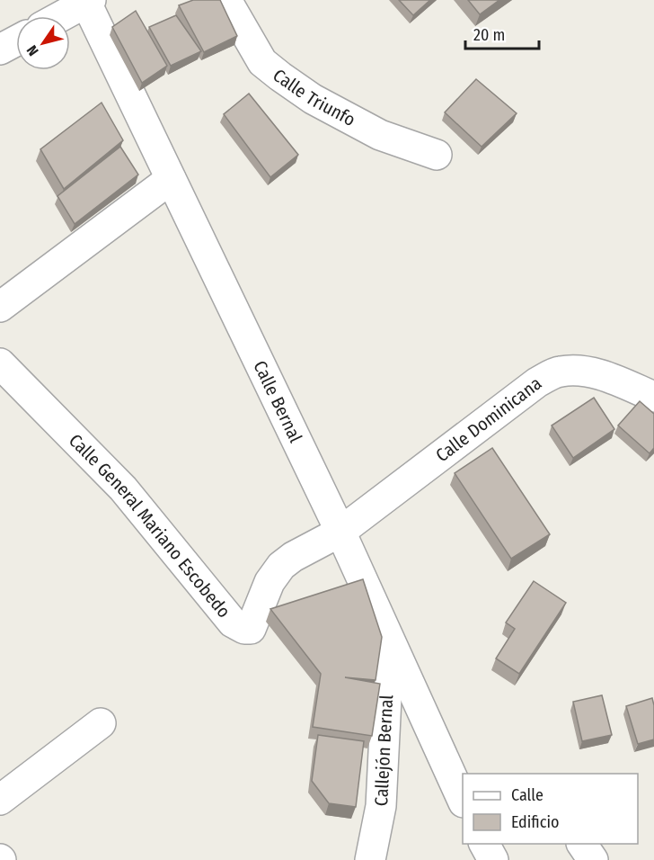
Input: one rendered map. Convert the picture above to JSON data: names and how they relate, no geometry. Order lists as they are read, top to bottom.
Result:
{
  "streets": {
    "street": [
      "Calle Triunfo",
      "Calle Bernal",
      "Calle Dominicana",
      "Calle General Mariano Escobedo",
      "Callejón Bernal"
    ]
  },
  "crossings": [
    ["Calle Bernal", "Calle Dominicana"],
    ["Calle Bernal", "Calle General Mariano Escobedo"],
    ["Calle Bernal", "Callejón Bernal"],
    ["Calle Dominicana", "Calle General Mariano Escobedo"]
  ],
  "legend": ["Calle", "Edificio"],
  "scale_bar": "20 m",
  "north": "bottom left"
}
